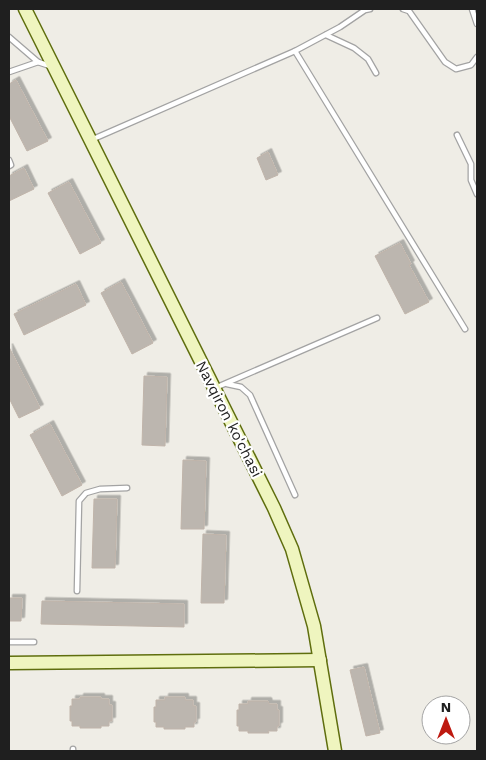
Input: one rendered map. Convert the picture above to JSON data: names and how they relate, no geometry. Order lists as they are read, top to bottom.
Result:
{
  "streets": {
    "main road": ["Navqiron ko'chasi"]
  },
  "north": "top"
}
